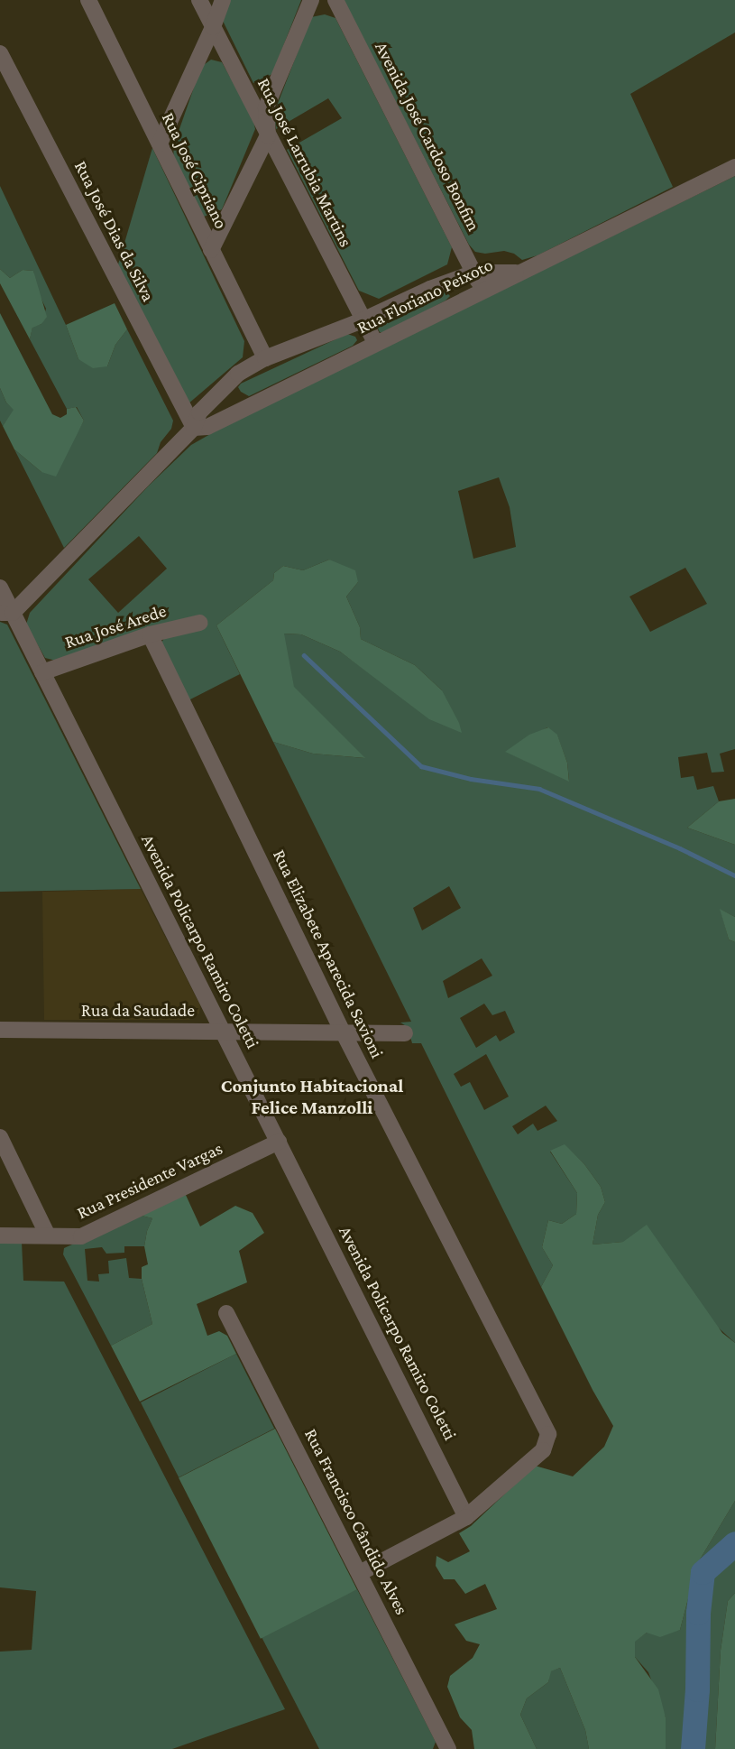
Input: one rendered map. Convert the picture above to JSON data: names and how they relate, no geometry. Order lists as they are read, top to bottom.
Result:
{
  "streets": {
    "street": [
      "Avenida José Cardoso Bonfim",
      "Rua José Larrubia Martins",
      "Rua José Cipriano",
      "Rua José Dias da Silva",
      "Rua Floriano Peixoto",
      "Rua José Arede",
      "Avenida Policarpo Ramiro Coletti",
      "Rua Elizabete Aparecida Savioni",
      "Rua da Saudade",
      "Rua Presidente Vargas",
      "Rua Francisco Cândido Alves"
    ]
  },
  "crossings": [
    ["Avenida José Cardoso Bonfim", "Rua Floriano Peixoto"],
    ["Rua José Larrubia Martins", "Rua Floriano Peixoto"],
    ["Rua José Cipriano", "Rua Floriano Peixoto"],
    ["Rua José Dias da Silva", "Rua Floriano Peixoto"],
    ["Rua Floriano Peixoto", "Avenida Policarpo Ramiro Coletti"],
    ["Rua José Arede", "Avenida Policarpo Ramiro Coletti"],
    ["Rua José Arede", "Rua Elizabete Aparecida Savioni"],
    ["Avenida Policarpo Ramiro Coletti", "Rua Elizabete Aparecida Savioni"],
    ["Avenida Policarpo Ramiro Coletti", "Rua da Saudade"],
    ["Avenida Policarpo Ramiro Coletti", "Rua Presidente Vargas"],
    ["Rua Elizabete Aparecida Savioni", "Rua da Saudade"]
  ],
  "districts": ["Conjunto Habitacional Felice Manzolli"]
}
